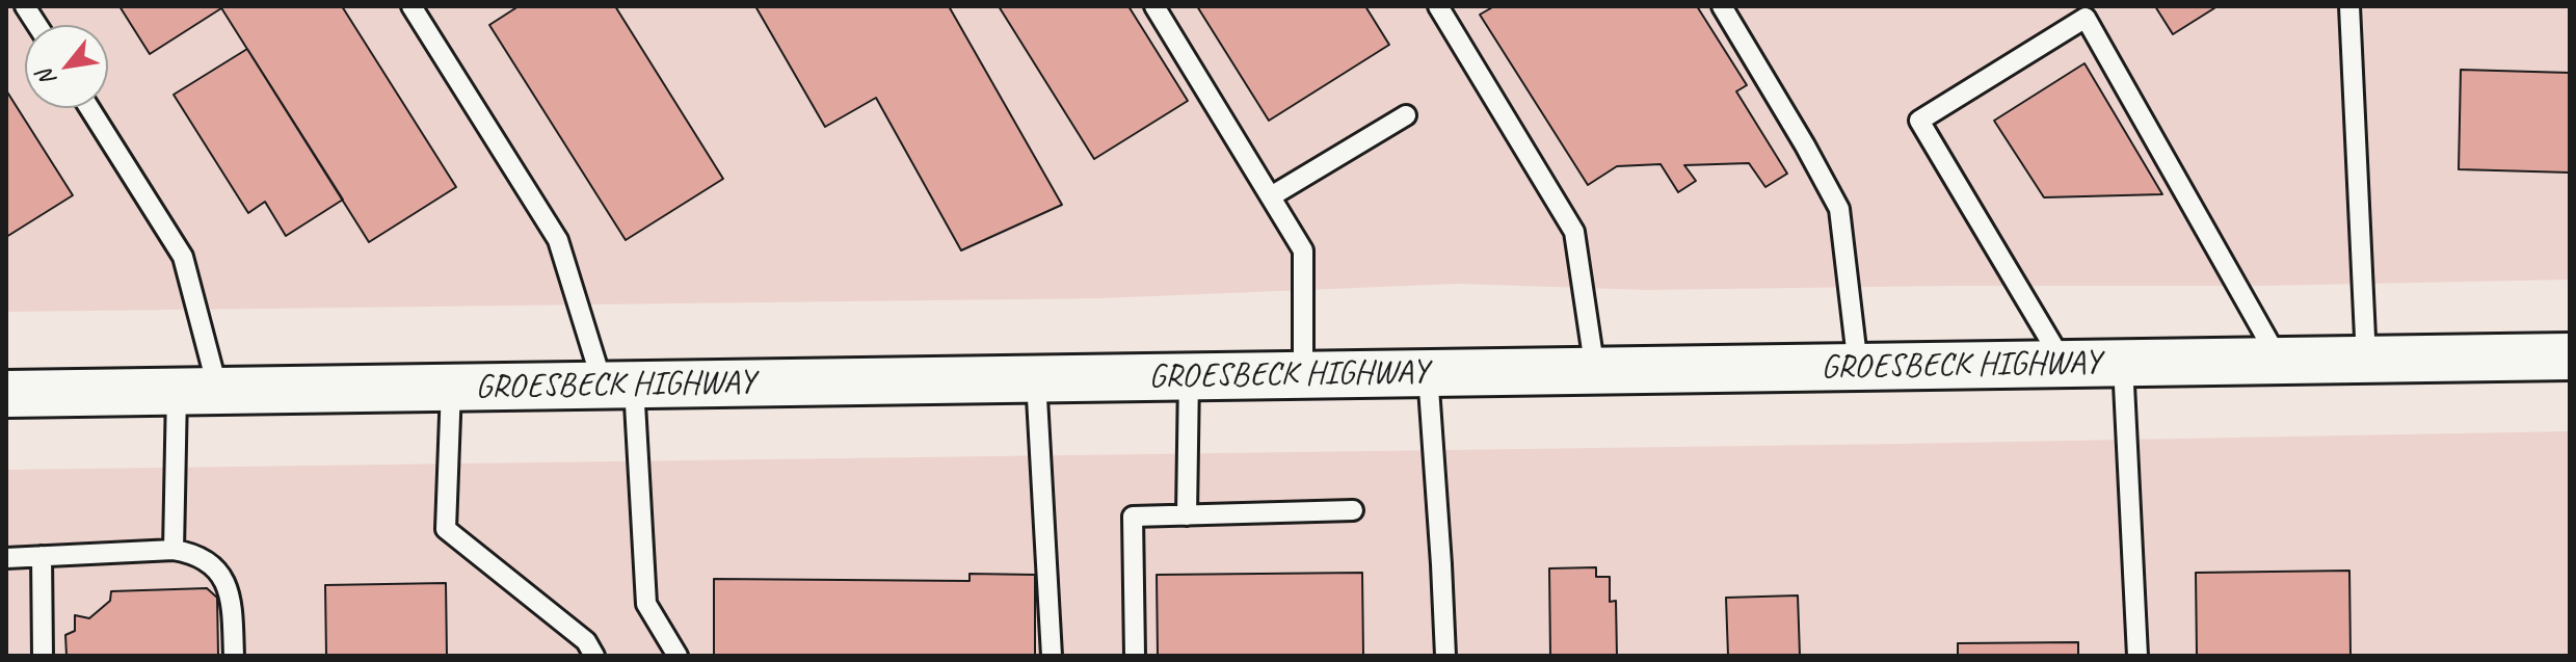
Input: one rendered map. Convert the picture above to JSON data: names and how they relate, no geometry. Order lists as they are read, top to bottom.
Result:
{
  "streets": {
    "main road": ["GROESBECK HIGHWAY"]
  },
  "north": "bottom left"
}
